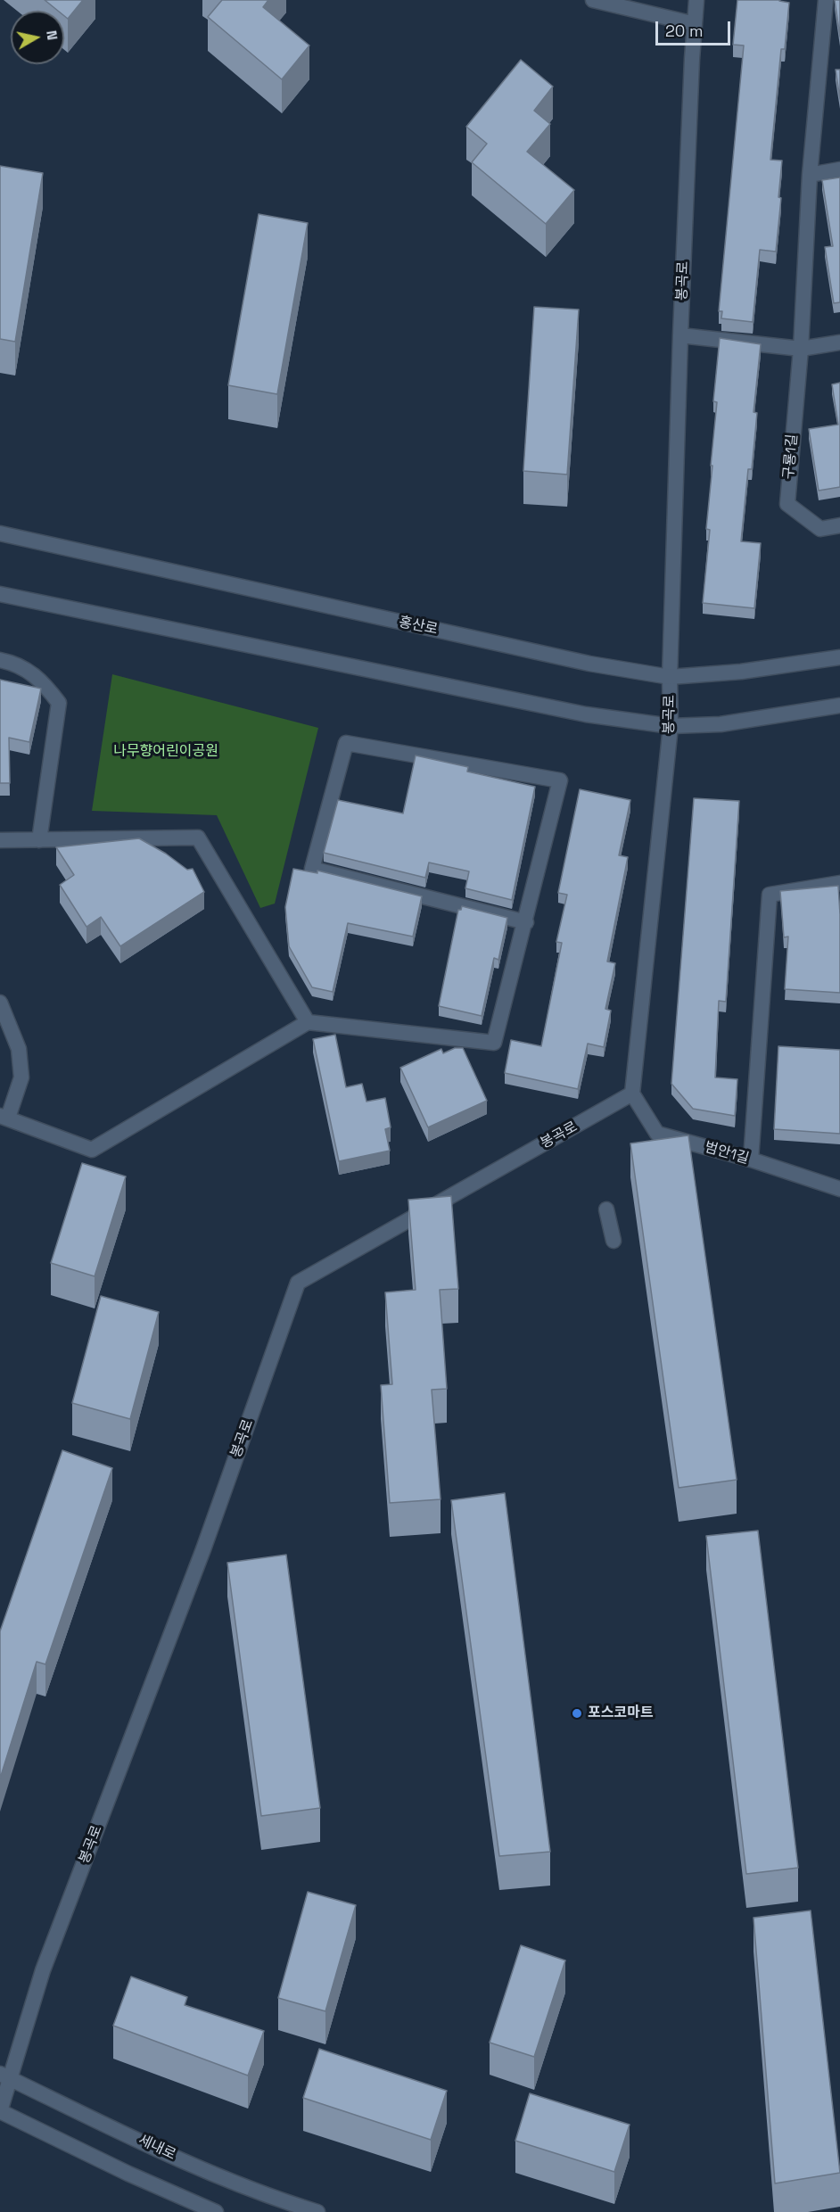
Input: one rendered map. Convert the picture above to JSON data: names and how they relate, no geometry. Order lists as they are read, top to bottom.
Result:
{
  "streets": {
    "street": [
      "봉곡로",
      "구룡1길",
      "홍산로",
      "범안1길",
      "세내로"
    ]
  },
  "crossings": [
    ["봉곡로", "홍산로"],
    ["봉곡로", "범안1길"],
    ["봉곡로", "세내로"]
  ],
  "parks": ["나무향어린이공원"],
  "places": ["포스코마트"],
  "scale_bar": "20 m",
  "north": "right"
}
